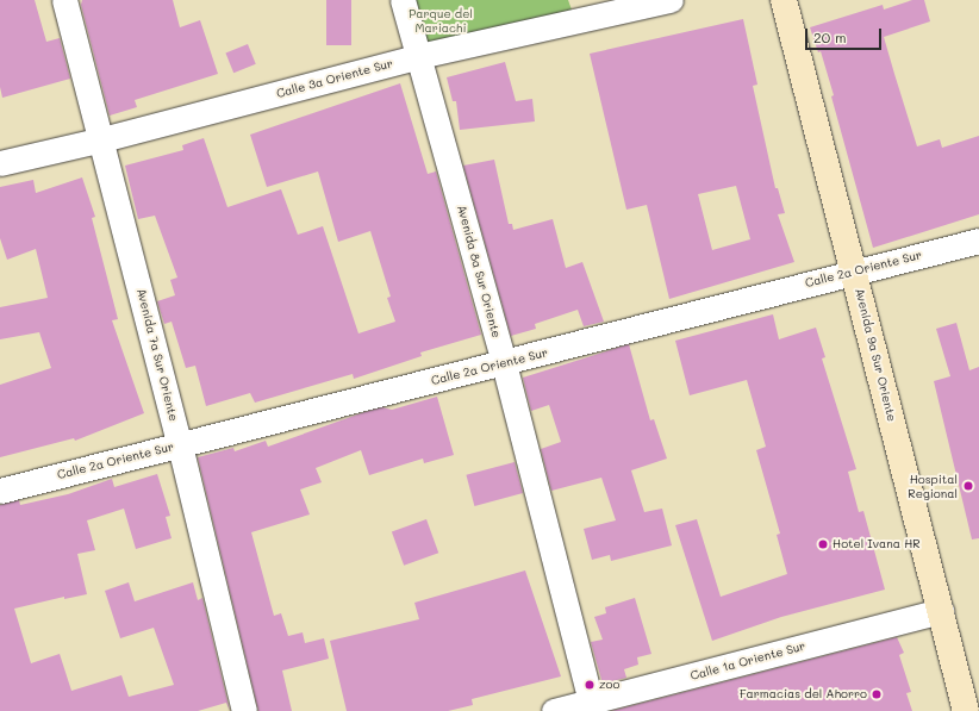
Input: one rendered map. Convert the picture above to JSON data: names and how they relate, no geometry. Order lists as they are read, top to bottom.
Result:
{
  "streets": {
    "main road": ["Avenida 9a Sur Oriente"],
    "street": [
      "Calle 3a Oriente Sur",
      "Calle 2a Oriente Sur",
      "Avenida 8a Sur Oriente",
      "Avenida 7a Sur Oriente",
      "Calle 1a Oriente Sur"
    ]
  },
  "crossings": [
    ["Calle 3a Oriente Sur", "Avenida 8a Sur Oriente"],
    ["Calle 3a Oriente Sur", "Avenida 7a Sur Oriente"],
    ["Calle 2a Oriente Sur", "Avenida 8a Sur Oriente"],
    ["Calle 2a Oriente Sur", "Avenida 7a Sur Oriente"],
    ["Calle 2a Oriente Sur", "Avenida 9a Sur Oriente"],
    ["Avenida 8a Sur Oriente", "Calle 1a Oriente Sur"],
    ["Avenida 9a Sur Oriente", "Calle 1a Oriente Sur"]
  ],
  "parks": ["Parque del Mariachi"],
  "places": [
    "Hospital Regional",
    "Hotel Ivana HR",
    "zoo",
    "Farmacias del Ahorro"
  ],
  "scale_bar": "20 m"
}
